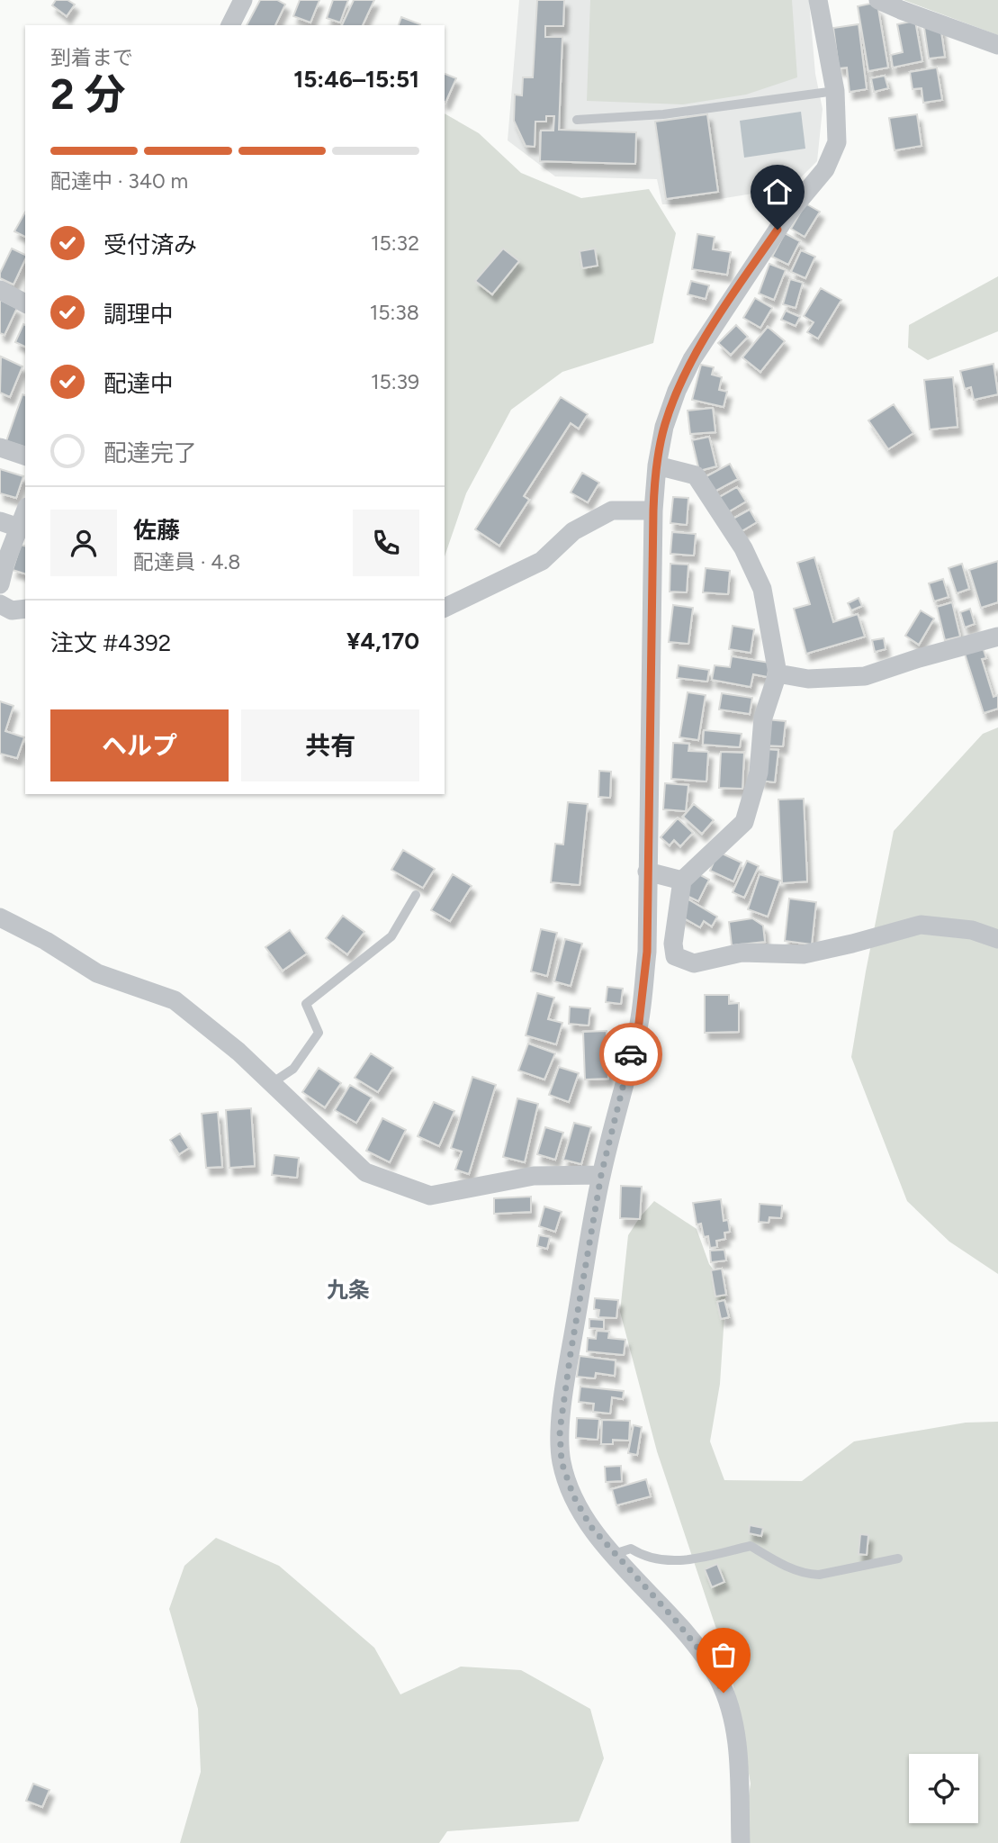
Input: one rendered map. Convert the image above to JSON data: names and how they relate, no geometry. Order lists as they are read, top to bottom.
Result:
{
  "districts": ["九条"],
  "page": {
    "heading": ["2 分", "到着まで", "15:46–15:51"],
    "panel": [
      "佐藤",
      "配達員 · 4.8",
      "注文 #4392",
      "¥4,170"
    ],
    "bar": "配達中 · 340 m",
    "list": [
      ["受付済み", "15:32"],
      ["調理中", "15:38"],
      ["配達中", "15:39"],
      "配達完了"
    ],
    "buttons": ["ヘルプ", "共有"]
  }
}
